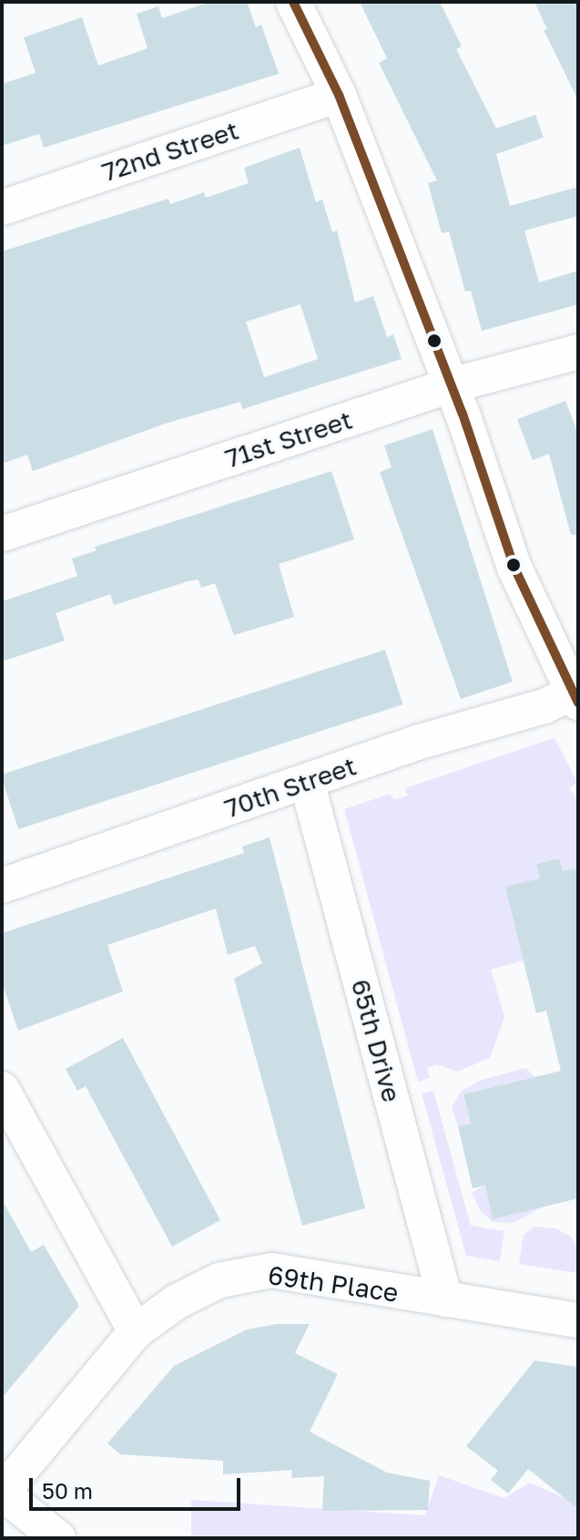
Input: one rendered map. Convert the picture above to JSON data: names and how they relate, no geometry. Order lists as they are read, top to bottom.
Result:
{
  "streets": {
    "street": [
      "72nd Street",
      "71st Street",
      "70th Street",
      "65th Drive",
      "69th Place"
    ]
  },
  "crossings": [
    ["70th Street", "65th Drive"],
    ["65th Drive", "69th Place"]
  ],
  "scale_bar": "50 m"
}
